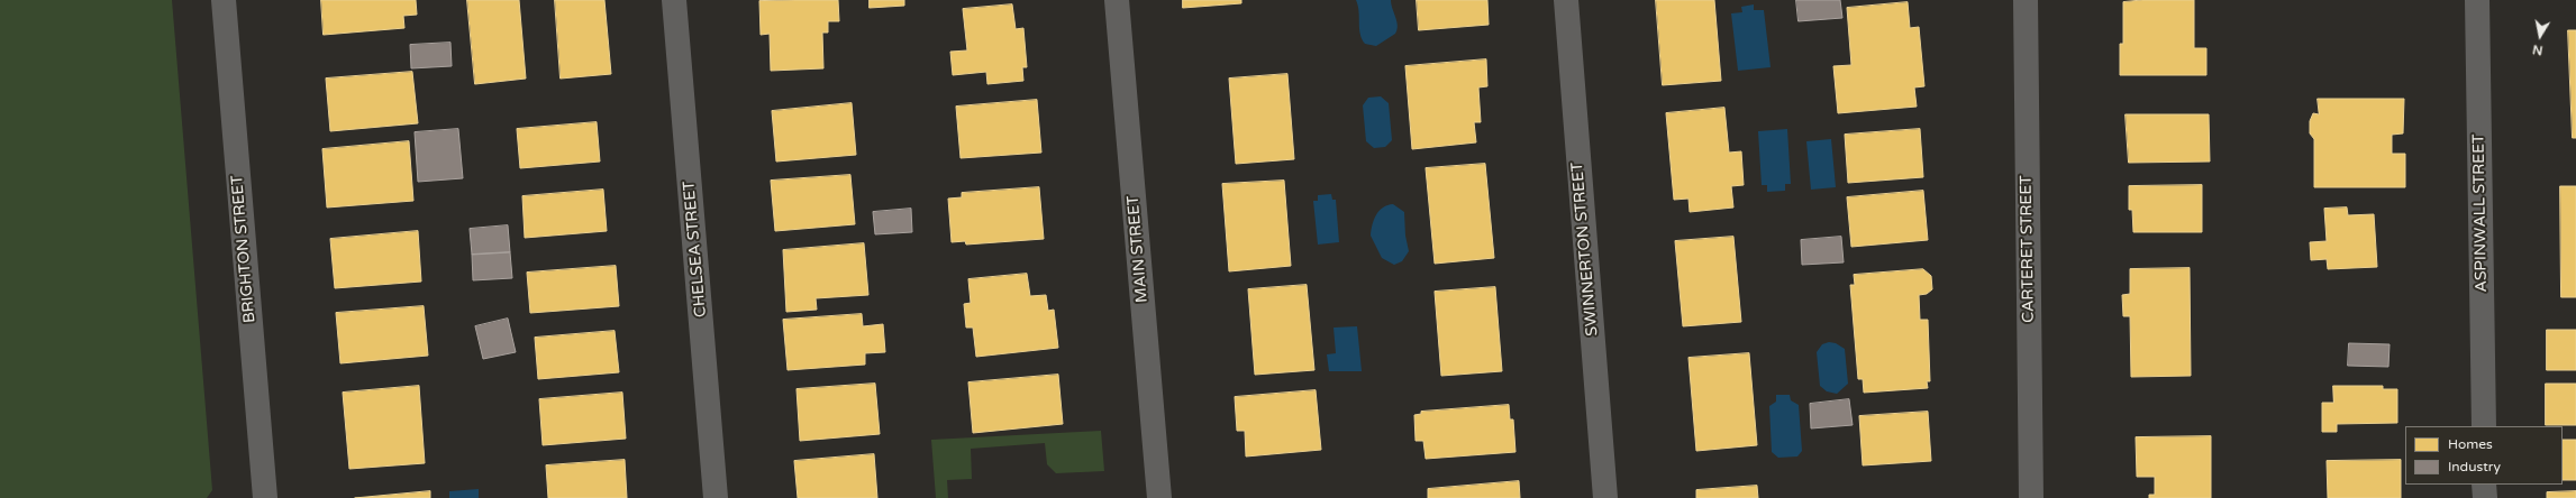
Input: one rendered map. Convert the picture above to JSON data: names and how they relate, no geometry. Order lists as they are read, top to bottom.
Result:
{
  "streets": {
    "street": [
      "ASPINWALL STREET",
      "BRIGHTON STREET",
      "CHELSEA STREET",
      "MAIN STREET",
      "SWINNERTON STREET",
      "CARTERET STREET"
    ]
  },
  "legend": ["Homes", "Industry"],
  "north": "bottom"
}
